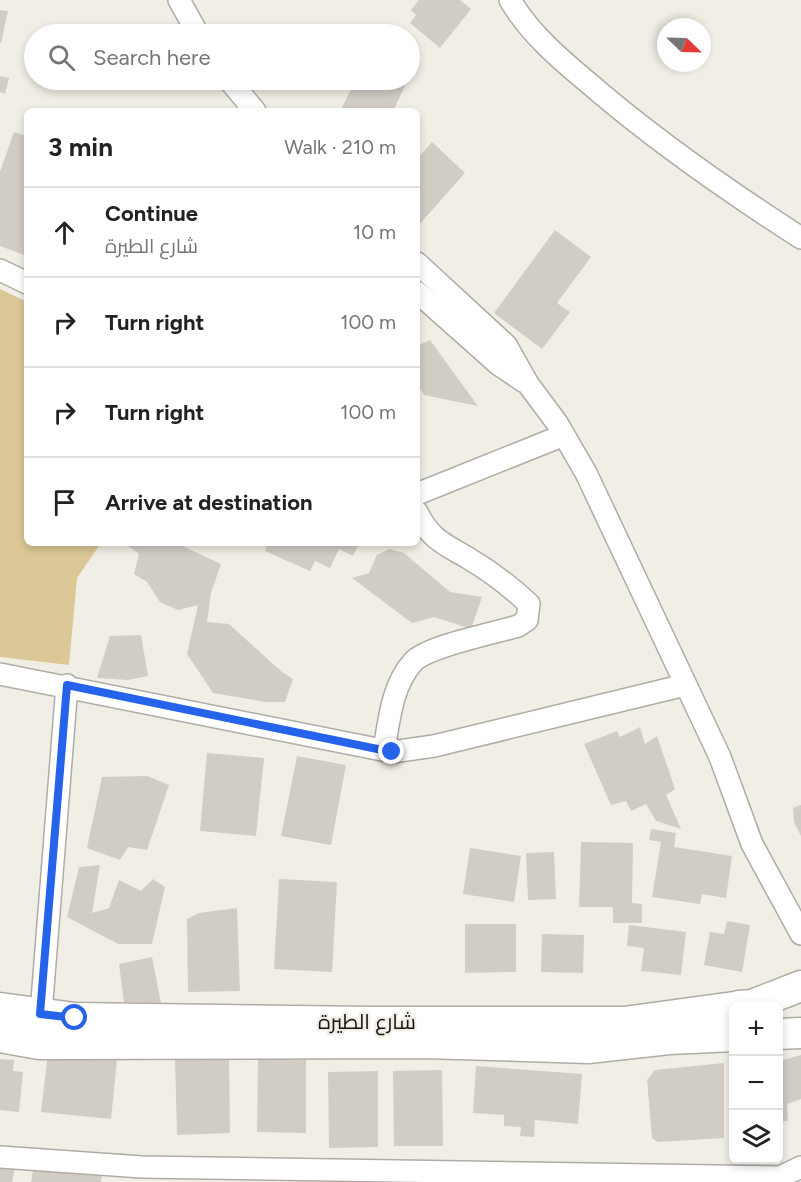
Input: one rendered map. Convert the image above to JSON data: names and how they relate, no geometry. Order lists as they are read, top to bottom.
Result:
{
  "streets": {
    "main road": ["شارع الطيرة"]
  },
  "north": "bottom right",
  "page": {
    "search": "Search here",
    "heading": ["3 min", "Walk · 210 m"],
    "list": [
      ["Continue", "شارع الطيرة", "10 m"],
      ["Turn right", "100 m"],
      ["Turn right", "100 m"],
      "Arrive at destination"
    ],
    "map_buttons": ["+", "−"]
  }
}
